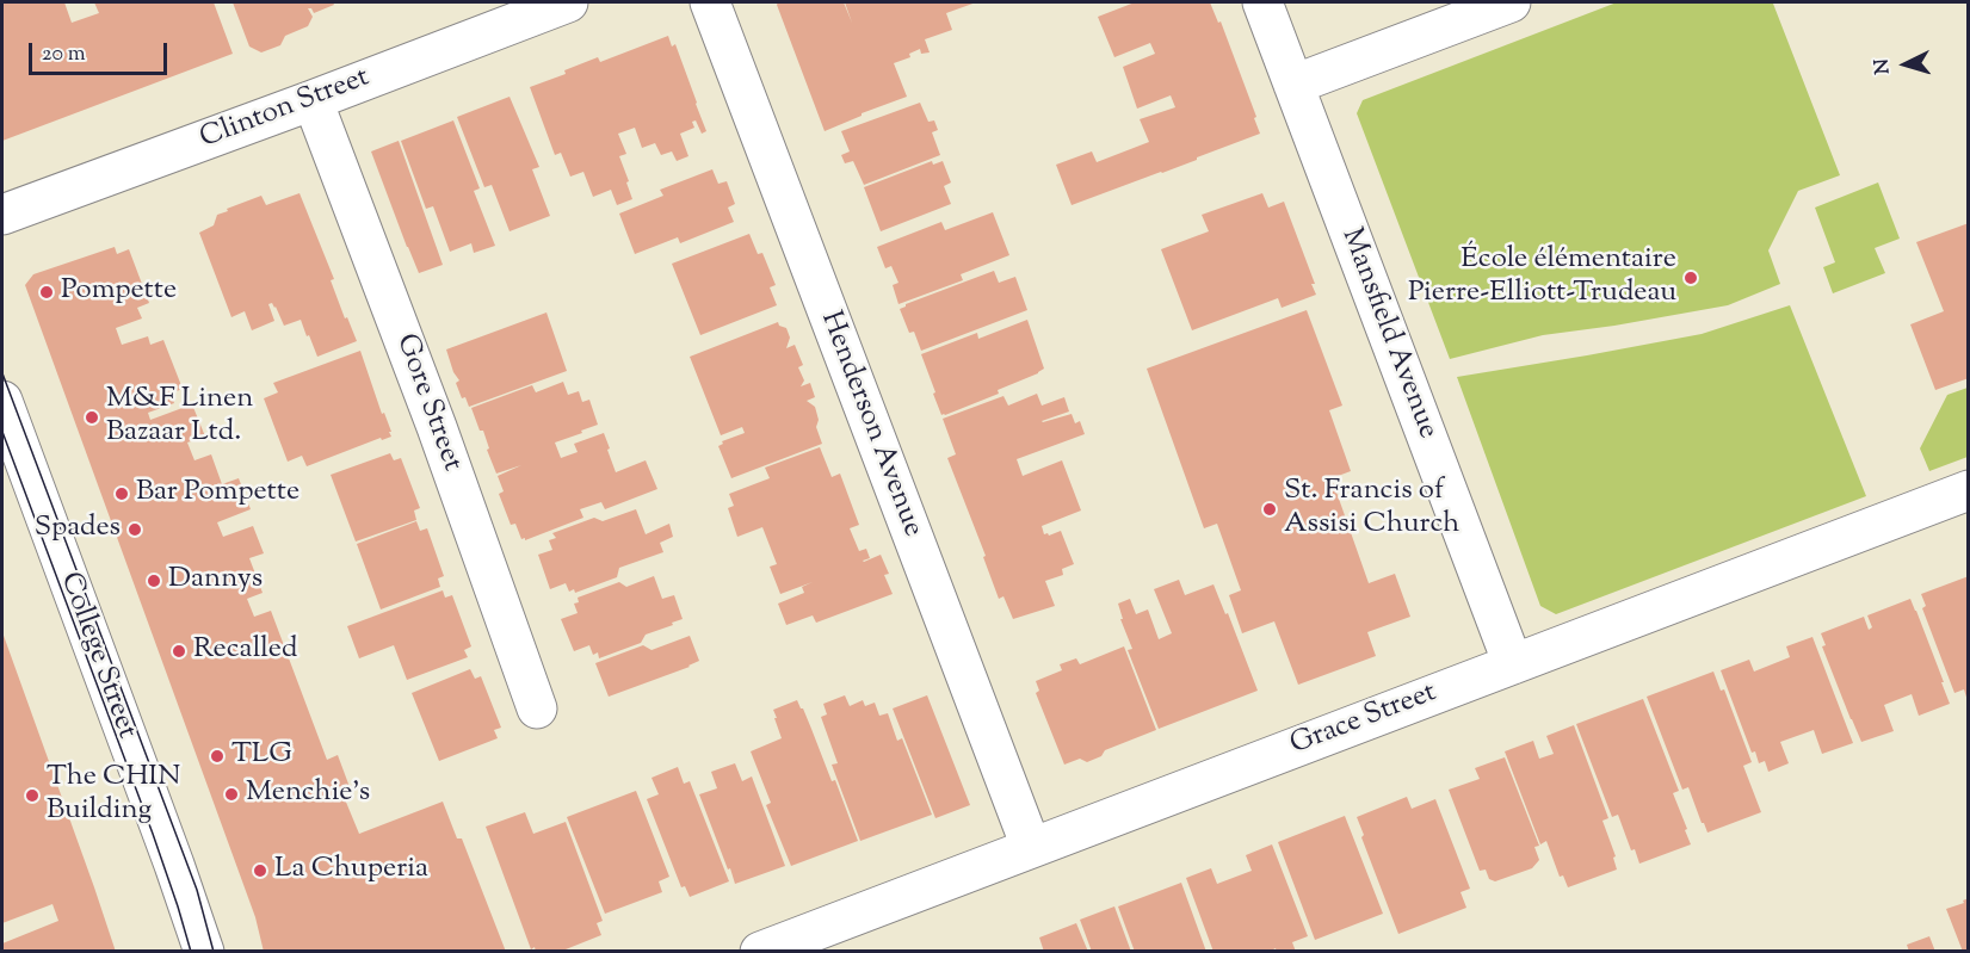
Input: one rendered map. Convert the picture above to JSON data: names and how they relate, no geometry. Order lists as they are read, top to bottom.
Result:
{
  "streets": {
    "street": [
      "Clinton Street",
      "Mansfield Avenue",
      "Gore Street",
      "Henderson Avenue",
      "College Street",
      "Grace Street"
    ]
  },
  "crossings": [
    ["Clinton Street", "Gore Street"],
    ["Mansfield Avenue", "Grace Street"],
    ["Henderson Avenue", "Grace Street"]
  ],
  "places": [
    "École élémentaire Pierre-Elliott-Trudeau",
    "Pompette",
    "M&F Linen Bazaar Ltd.",
    "Bar Pompette",
    "St. Francis of Assisi Church",
    "Spades",
    "Dannys",
    "Recalled",
    "TLG",
    "Menchie's",
    "The CHIN Building",
    "La Chuperia"
  ],
  "scale_bar": "20 m",
  "north": "left"
}
